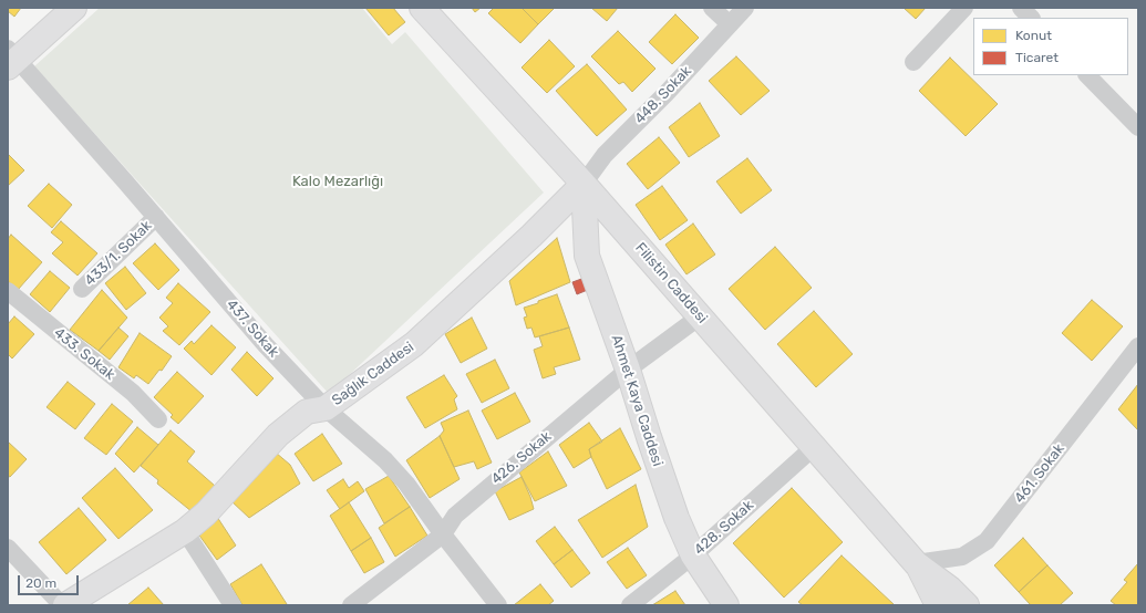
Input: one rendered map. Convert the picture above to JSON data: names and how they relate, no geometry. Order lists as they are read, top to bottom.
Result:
{
  "streets": {
    "street": [
      "448. Sokak",
      "433/1. Sokak",
      "Filistin Caddesi",
      "437. Sokak",
      "433. Sokak",
      "Sağlık Caddesi",
      "Ahmet Kaya Caddesi",
      "426. Sokak",
      "461. Sokak",
      "428. Sokak"
    ]
  },
  "crossings": [
    ["448. Sokak", "Filistin Caddesi"],
    ["448. Sokak", "Sağlık Caddesi"],
    ["448. Sokak", "Ahmet Kaya Caddesi"],
    ["433/1. Sokak", "437. Sokak"],
    ["Filistin Caddesi", "Sağlık Caddesi"],
    ["Filistin Caddesi", "Ahmet Kaya Caddesi"],
    ["Filistin Caddesi", "426. Sokak"],
    ["Filistin Caddesi", "461. Sokak"],
    ["Filistin Caddesi", "428. Sokak"],
    ["437. Sokak", "Sağlık Caddesi"],
    ["437. Sokak", "426. Sokak"],
    ["Sağlık Caddesi", "Ahmet Kaya Caddesi"],
    ["Ahmet Kaya Caddesi", "426. Sokak"],
    ["Ahmet Kaya Caddesi", "428. Sokak"]
  ],
  "parks": ["Kalo Mezarlığı"],
  "legend": ["Konut", "Ticaret"],
  "scale_bar": "20 m"
}
